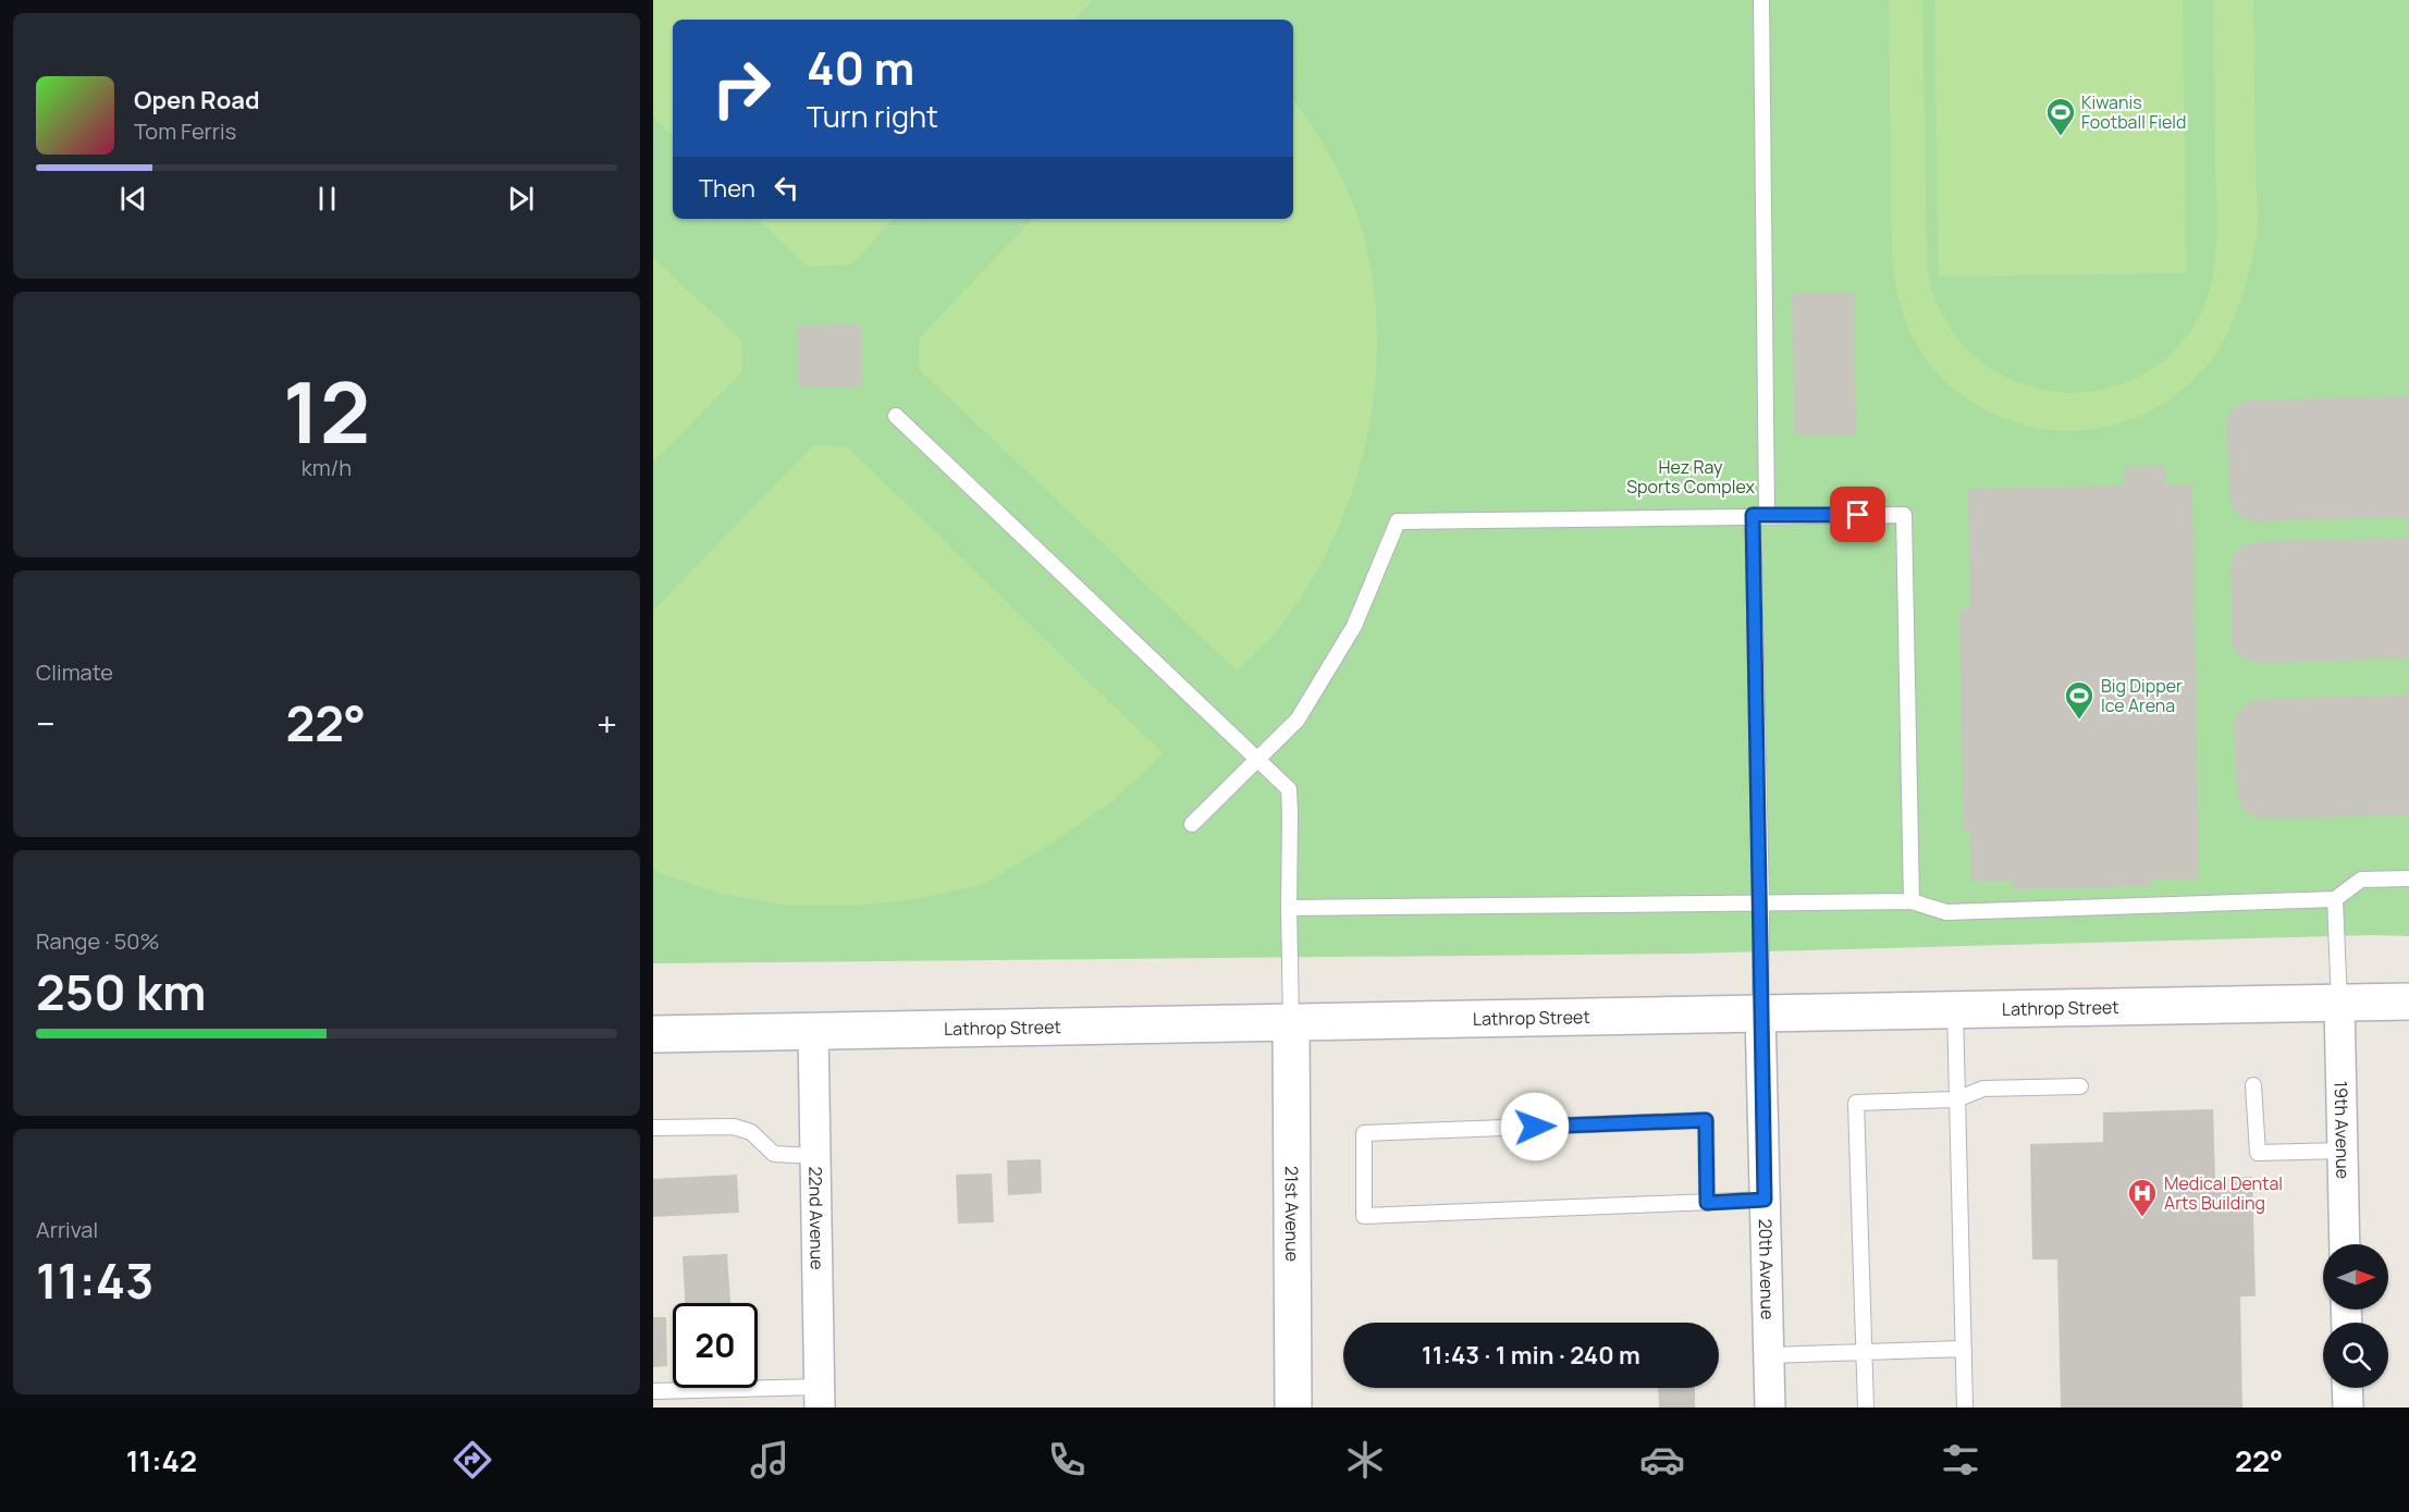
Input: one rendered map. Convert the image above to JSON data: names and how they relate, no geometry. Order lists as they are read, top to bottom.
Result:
{
  "streets": {
    "main road": ["Lathrop Street", "21st Avenue"],
    "street": ["19th Avenue", "22nd Avenue", "20th Avenue"]
  },
  "crossings": [
    ["Lathrop Street", "19th Avenue"],
    ["Lathrop Street", "21st Avenue"],
    ["Lathrop Street", "22nd Avenue"],
    ["Lathrop Street", "20th Avenue"]
  ],
  "parks": ["Hez Ray Sports Complex"],
  "places": {
    "sports": ["Kiwanis Football Field", "Big Dipper Ice Arena"],
    "hospital": ["Medical Dental Arts Building"]
  },
  "north": "right",
  "page": {
    "turn": ["40 m", "Turn right"],
    "song": ["Open Road", "Tom Ferris"],
    "then": "Then",
    "tile": [
      ["12", "km/h"],
      "Climate",
      ["Range · 50%", "250 km"],
      ["Arrival", "11:43"]
    ],
    "heat": ["−", "22°", "+"],
    "limit": "20",
    "trip": "11:43 · 1 min · 240 m",
    "tabs": ["11:42", "22°"]
  }
}
